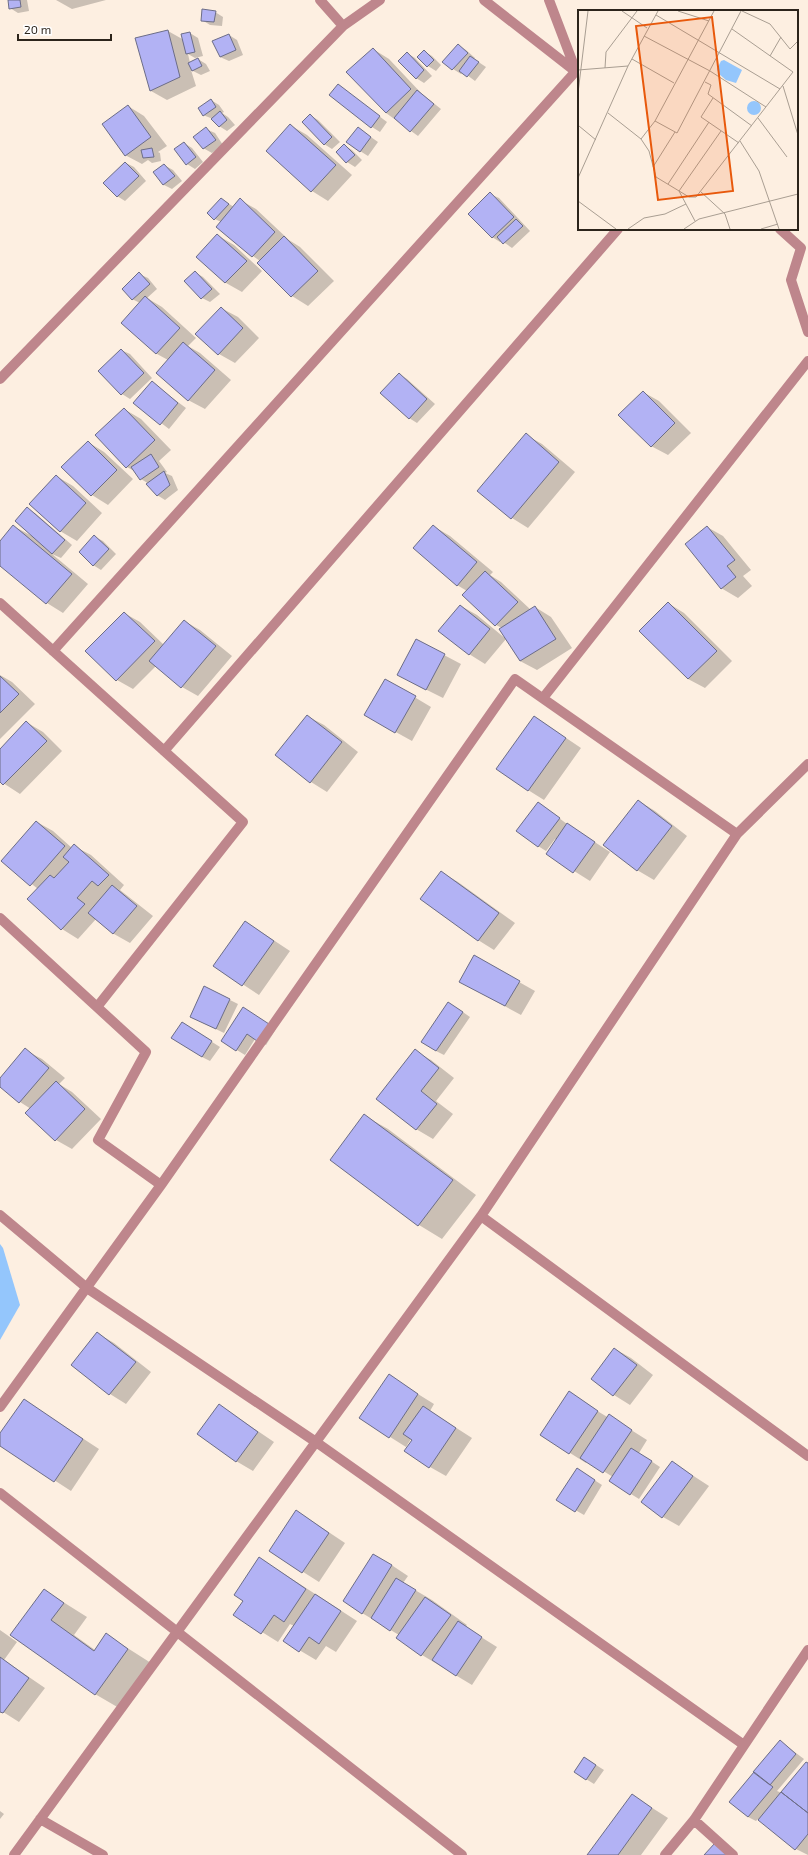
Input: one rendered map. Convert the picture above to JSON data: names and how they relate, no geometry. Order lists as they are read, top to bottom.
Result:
{
  "scale_bar": "20 m"
}
